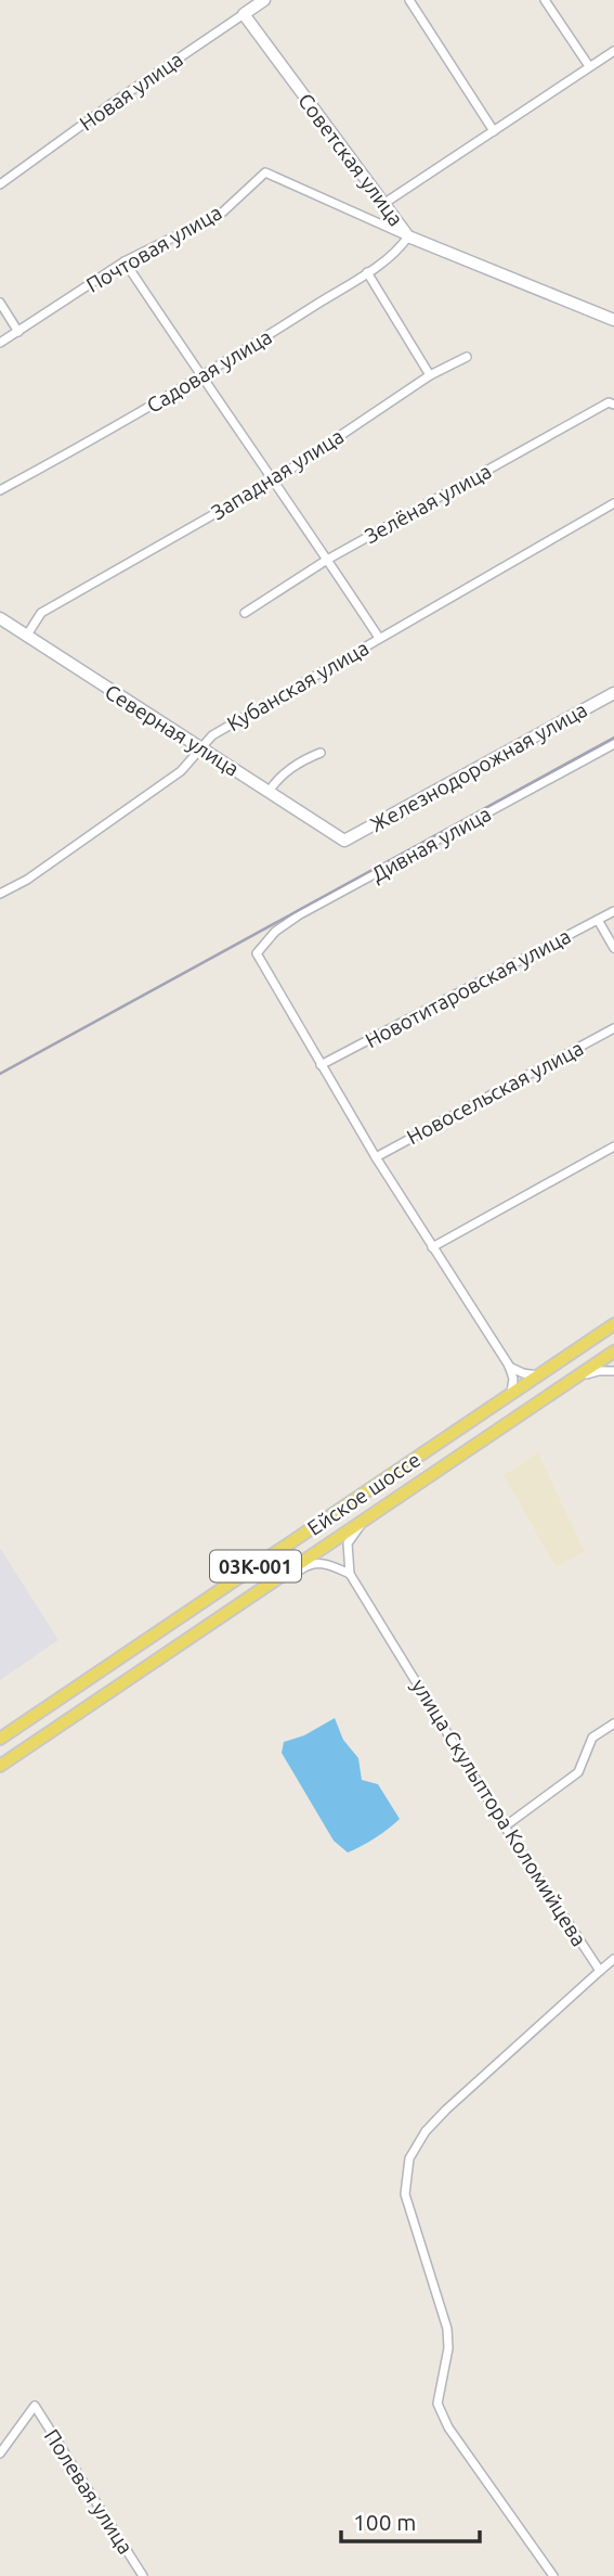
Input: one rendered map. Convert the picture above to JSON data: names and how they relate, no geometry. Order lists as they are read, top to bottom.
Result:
{
  "streets": {
    "main road": ["Ейское шоссе", "03К-001"],
    "street": [
      "Новая улица",
      "Советская улица",
      "Почтовая улица",
      "Садовая улица",
      "Западная улица",
      "Зелёная улица",
      "Кубанская улица",
      "Северная улица",
      "Железнодорожная улица",
      "Дивная улица",
      "Новотитаровская улица",
      "Новосельская улица",
      "улица Скульптора Коломийцева",
      "Полевая улица"
    ]
  },
  "crossings": [
    ["Новая улица", "Советская улица"],
    ["Советская улица", "Почтовая улица"],
    ["Советская улица", "Садовая улица"],
    ["Почтовая улица", "Садовая улица"],
    ["Западная улица", "Северная улица"],
    ["Кубанская улица", "Северная улица"],
    ["Северная улица", "Железнодорожная улица"],
    ["Дивная улица", "Новотитаровская улица"]
  ],
  "scale_bar": "100 m"
}
